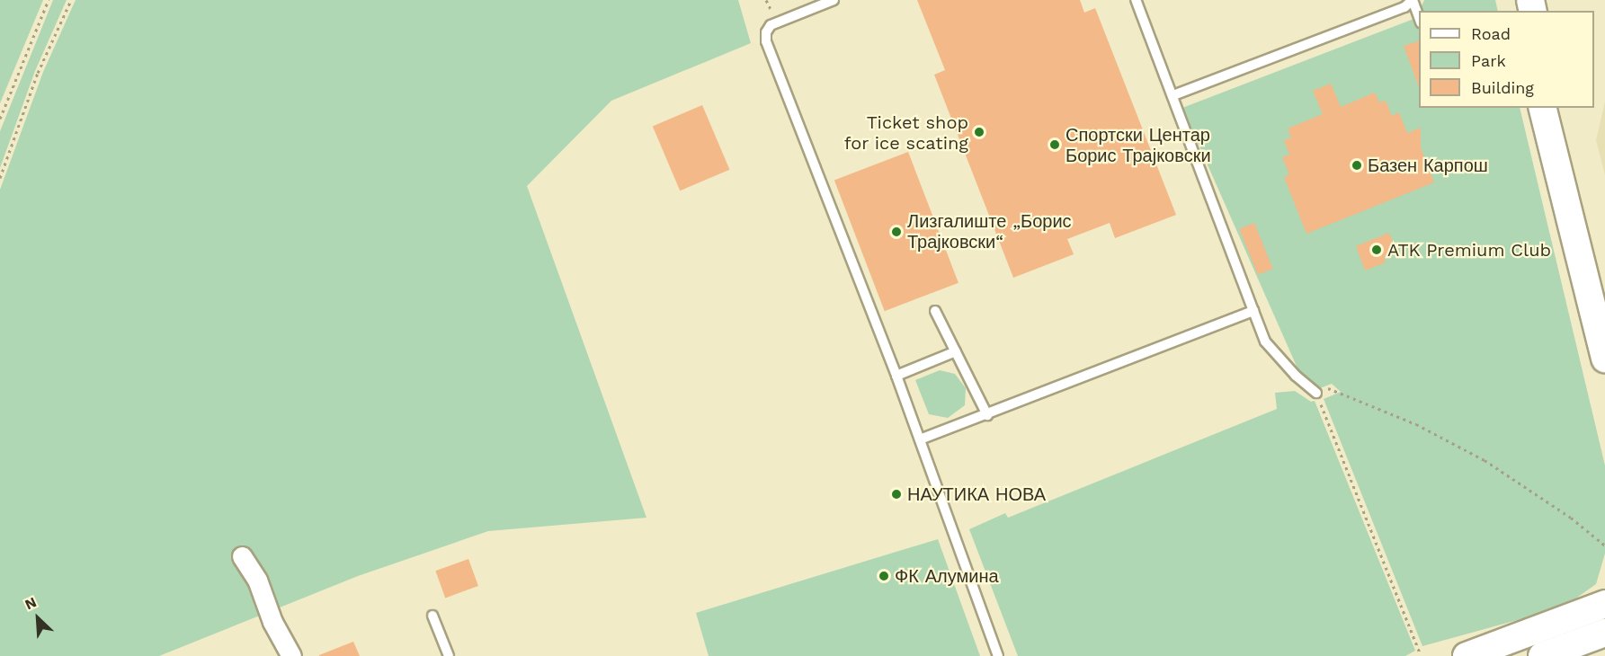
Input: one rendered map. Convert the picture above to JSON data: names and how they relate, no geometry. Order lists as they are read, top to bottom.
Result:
{
  "places": [
    "Ticket shop for ice scating",
    "Спортски Центар Борис Трајковски",
    "Базен Карпош",
    "Лизгалиште „Борис Трајковски“",
    "ATK Premium Club",
    "НАУТИКА НОВА",
    "ФК Алумина"
  ],
  "legend": ["Road", "Park", "Building"],
  "north": "top left"
}
